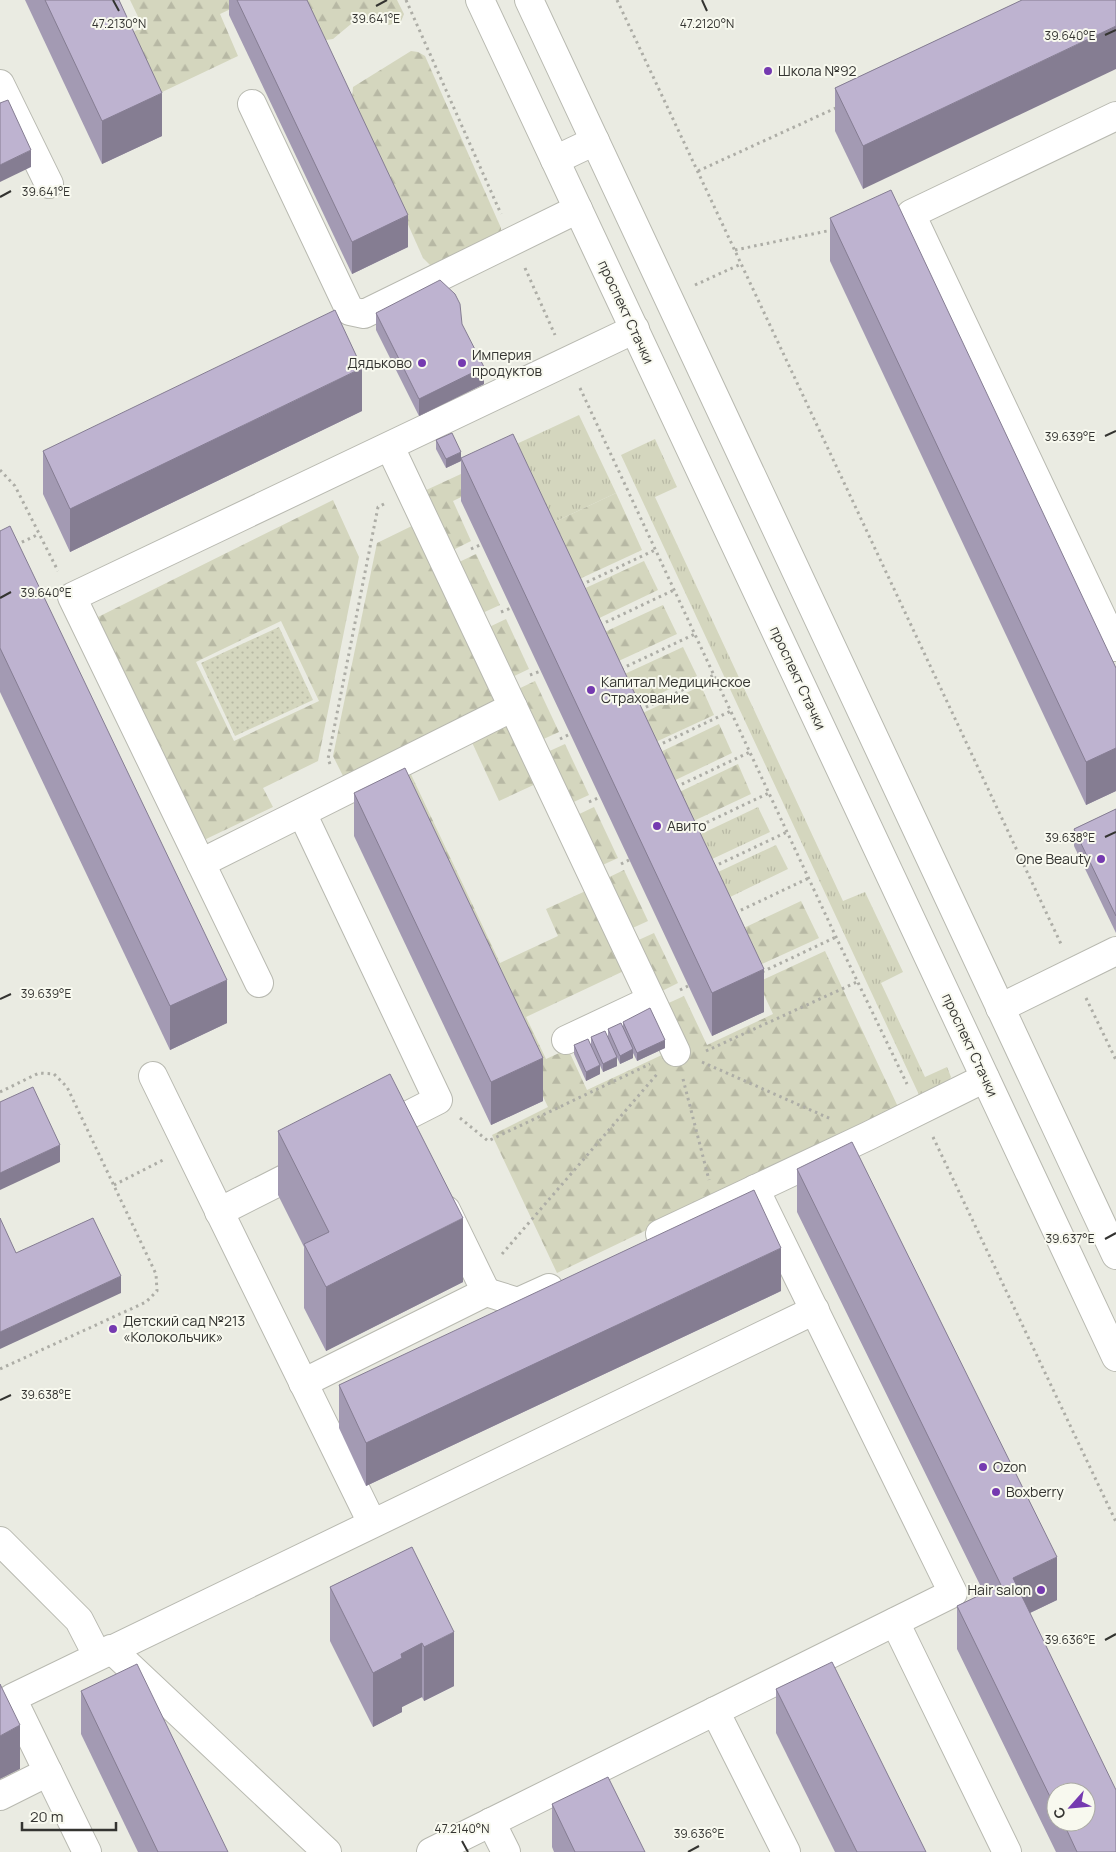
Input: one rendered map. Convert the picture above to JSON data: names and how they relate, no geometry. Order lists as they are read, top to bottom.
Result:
{
  "streets": {
    "main road": ["проспект Стачки"]
  },
  "places": [
    "Школа №92",
    "Дядьково",
    "Империя продуктов",
    "Капитал Медицинское Страхование",
    "Авито",
    "One Beauty",
    "Детский сад №213 «Колокольчик»",
    "Ozon",
    "Boxberry",
    "Hair salon"
  ],
  "scale_bar": "20 m",
  "north": "bottom left",
  "coordinates": [
    "39.641°E",
    "47.2130°N",
    "47.2120°N",
    "39.640°E",
    "39.639°E",
    "39.638°E",
    "39.637°E",
    "39.636°E",
    "47.2140°N"
  ]
}
